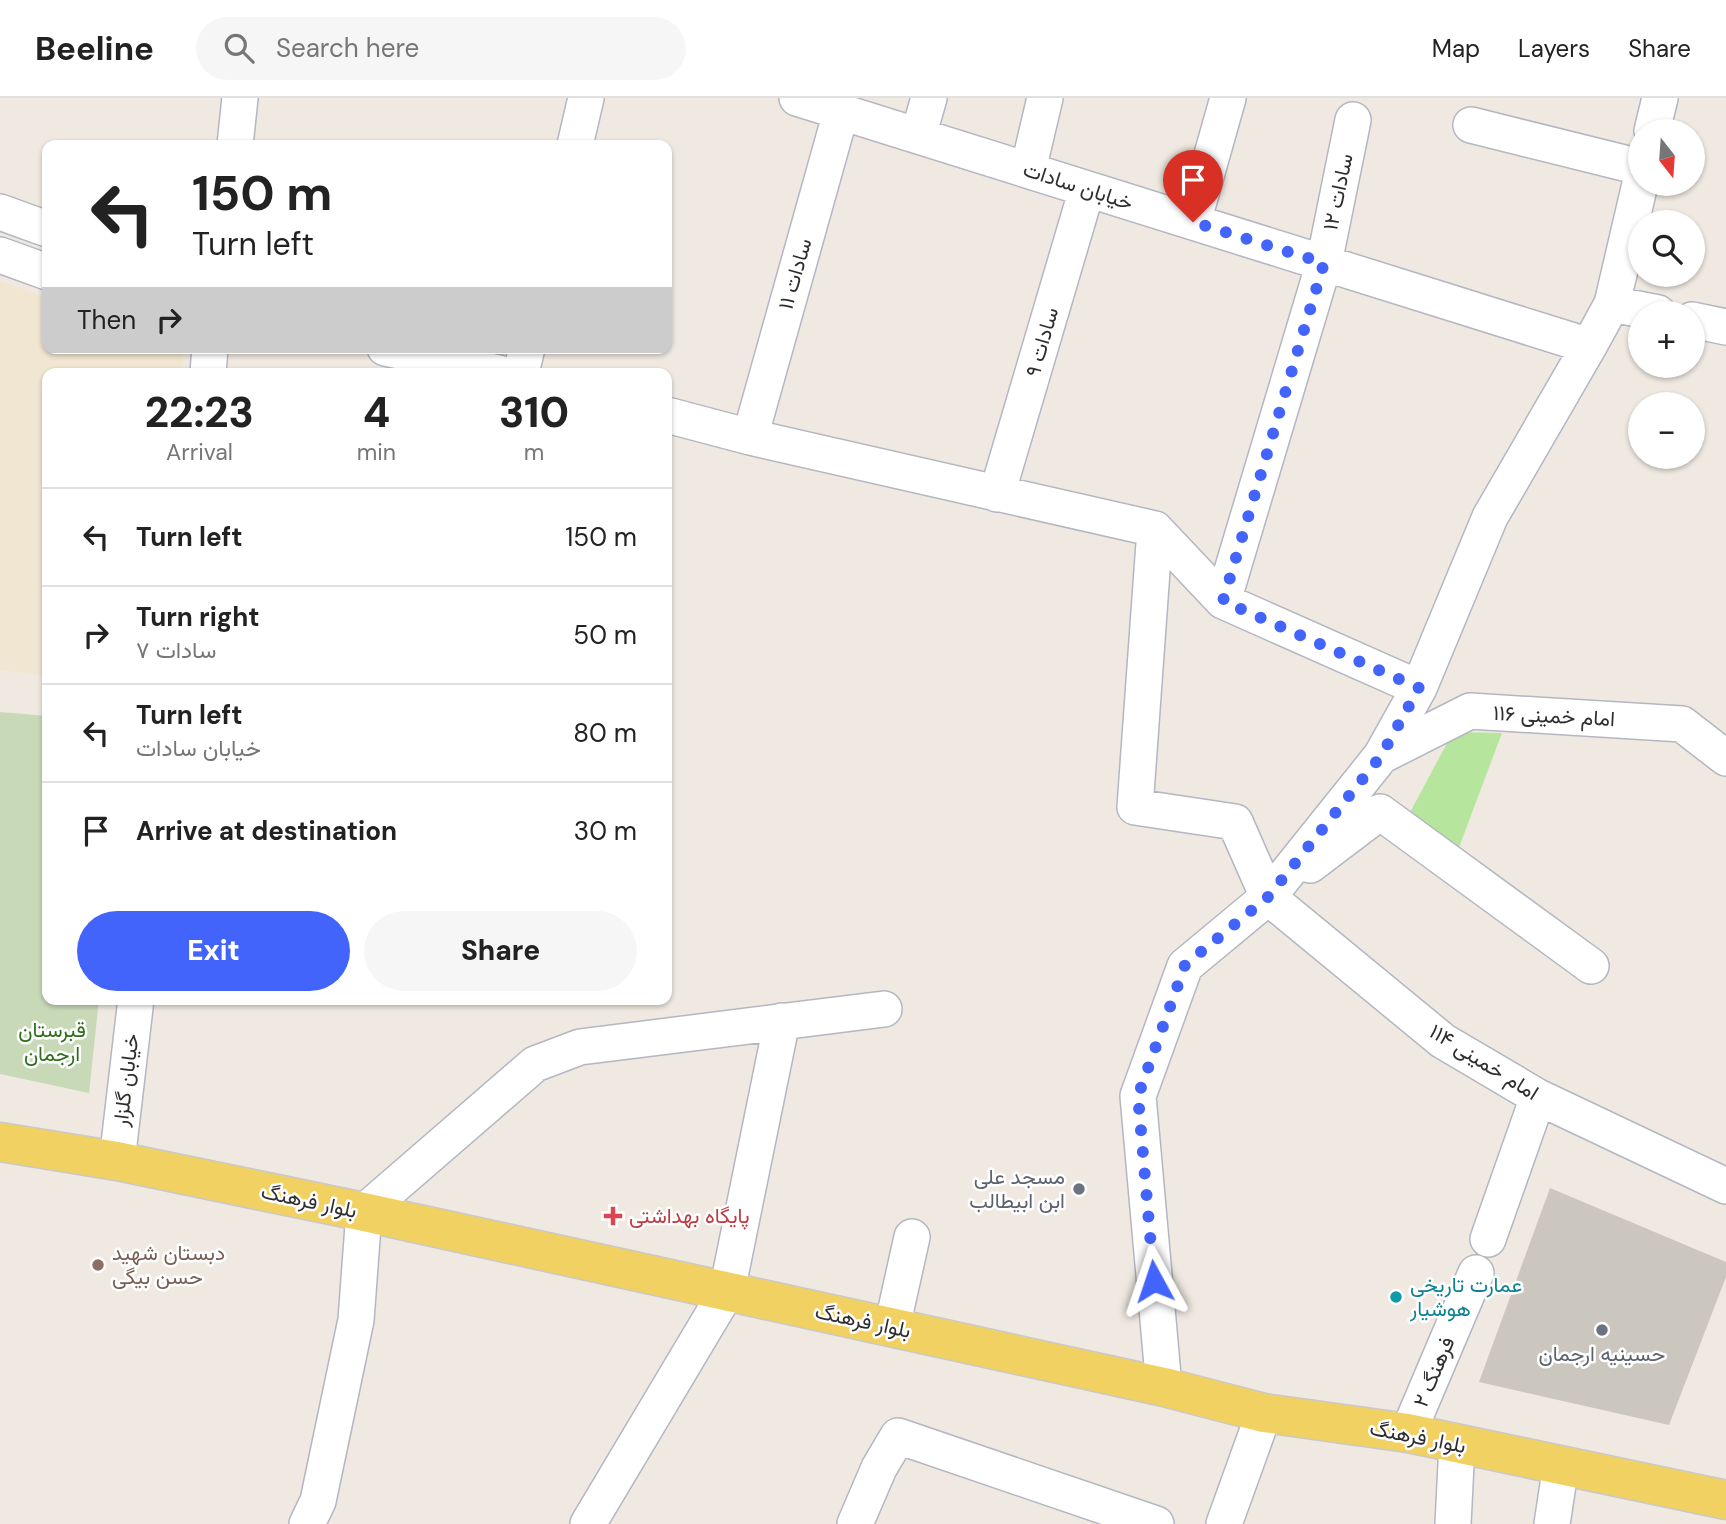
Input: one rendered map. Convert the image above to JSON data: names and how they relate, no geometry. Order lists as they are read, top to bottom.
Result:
{
  "streets": {
    "main road": ["بلوار فرهنگ"],
    "street": [
      "خیابان سادات",
      "سادات ۱۲",
      "سادات ۱۱",
      "سادات ۹",
      "امام خمینی ۱۱۶",
      "امام خمینی ۱۱۴",
      "خیابان گلزار",
      "فرهنگ ۲"
    ]
  },
  "crossings": [
    ["خیابان سادات", "سادات ۱۲"],
    ["خیابان سادات", "سادات ۱۱"],
    ["خیابان سادات", "سادات ۹"],
    ["خیابان گلزار", "بلوار فرهنگ"],
    ["بلوار فرهنگ", "فرهنگ ۲"]
  ],
  "parks": ["قبرستان ارجمان"],
  "places": {
    "other": [
      "مسجد علی ابن ابیطالب",
      "دبستان شهید حسن بیگی",
      "عمارت تاریخی هوشیار",
      "حسینیه ارجمان"
    ],
    "health": ["پایگاه بهداشتی"]
  },
  "north": "bottom",
  "page": {
    "header": "Beeline",
    "search": "Search here",
    "nav": ["Map", "Layers", "Share"],
    "map_buttons": ["+", "−"],
    "turn": ["150 m", "Turn left"],
    "then": "Then",
    "eta": [
      "22:23",
      "Arrival",
      "4",
      "min",
      "310",
      "m"
    ],
    "list": [
      {
        "name": "Turn left",
        "value": "150 m"
      },
      {
        "name": "Turn right",
        "note": "سادات ۷",
        "value": "50 m"
      },
      {
        "name": "Turn left",
        "note": "خیابان سادات",
        "value": "80 m"
      },
      {
        "name": "Arrive at destination",
        "value": "30 m"
      }
    ],
    "buttons": ["Exit", "Share"]
  }
}
